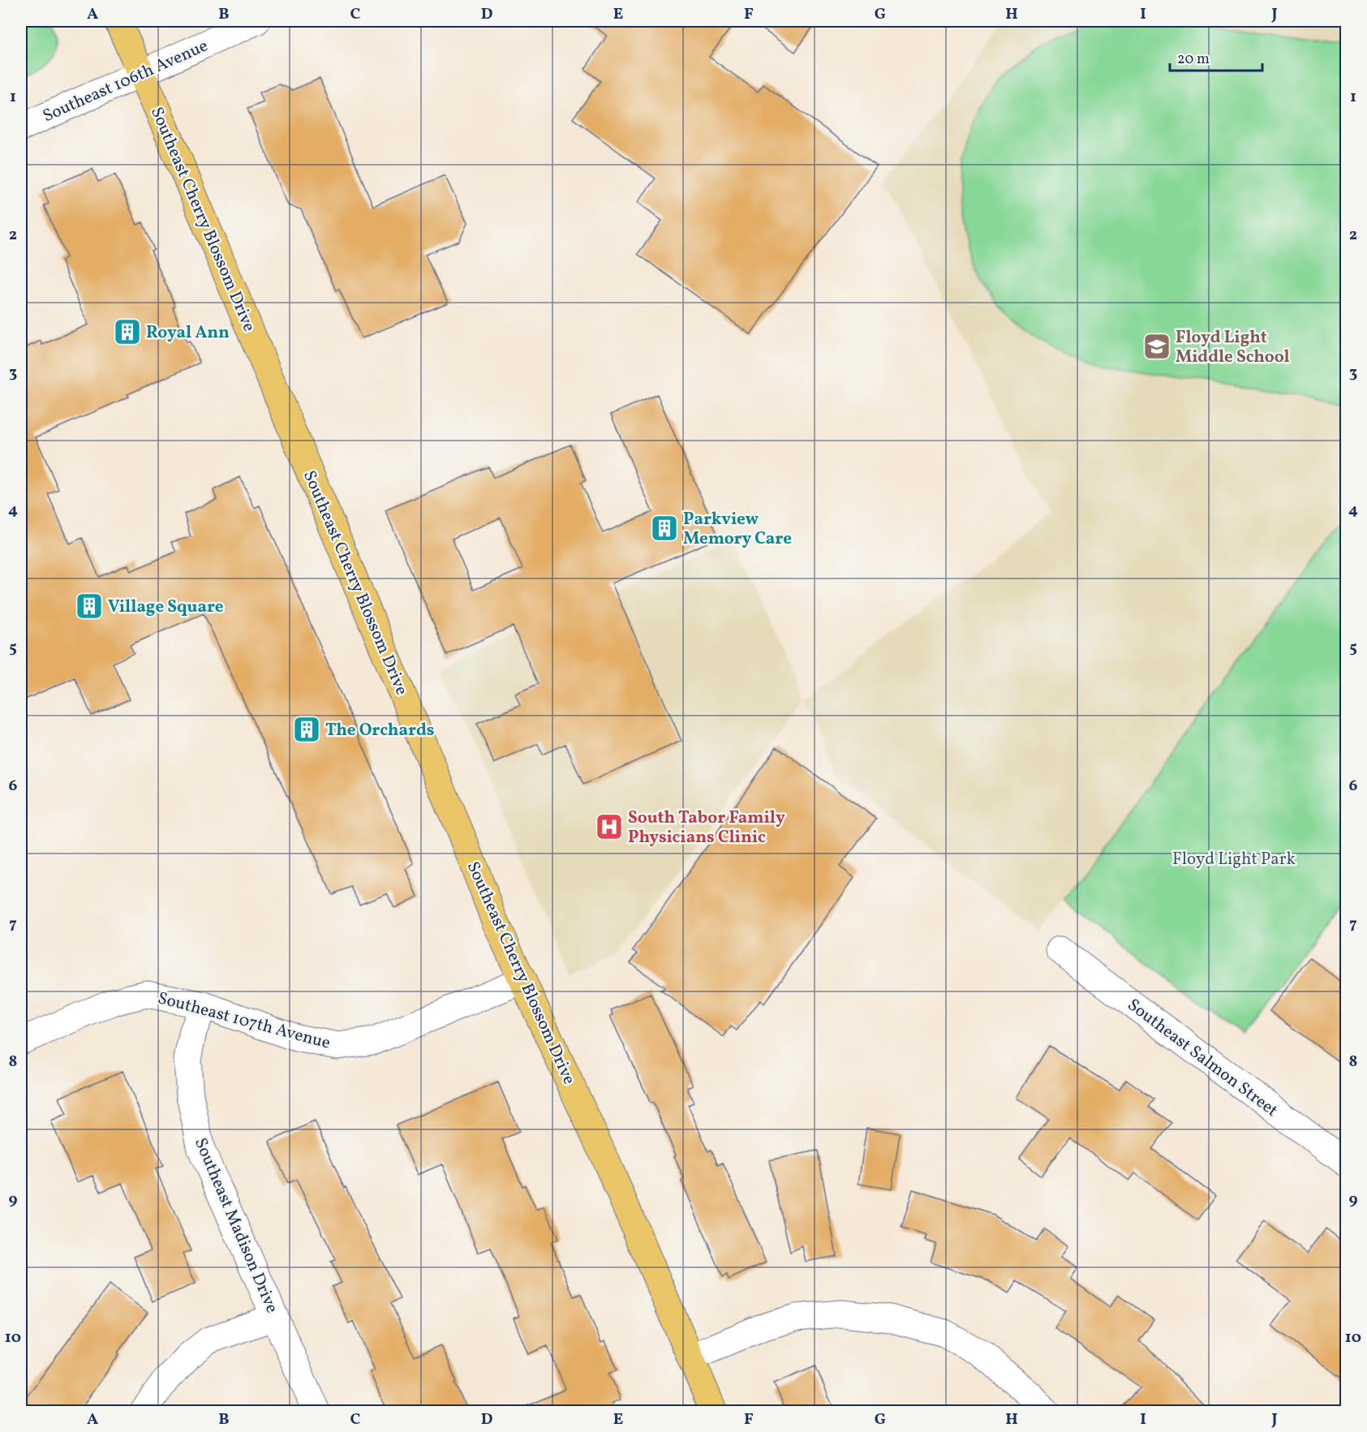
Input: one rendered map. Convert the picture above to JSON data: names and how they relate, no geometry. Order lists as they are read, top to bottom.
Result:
{
  "streets": {
    "main road": ["Southeast Cherry Blossom Drive"],
    "street": [
      "Southeast 106th Avenue",
      "Southeast 107th Avenue",
      "Southeast Salmon Street",
      "Southeast Madison Drive"
    ]
  },
  "crossings": [
    ["Southeast 106th Avenue", "Southeast Cherry Blossom Drive"],
    ["Southeast Cherry Blossom Drive", "Southeast 107th Avenue"],
    ["Southeast 107th Avenue", "Southeast Madison Drive"]
  ],
  "parks": ["Floyd Light Park"],
  "places": {
    "building": [
      "Royal Ann",
      "Parkview Memory Care",
      "Village Square",
      "The Orchards"
    ],
    "school or university": ["Floyd Light Middle School"],
    "hospital": ["South Tabor Family Physicians Clinic"]
  },
  "scale_bar": "20 m",
  "grid": {
    "columns": [
      "A",
      "B",
      "C",
      "D",
      "E",
      "F",
      "G",
      "H",
      "I",
      "J"
    ],
    "rows": [
      "1",
      "2",
      "3",
      "4",
      "5",
      "6",
      "7",
      "8",
      "9",
      "10"
    ]
  }
}
